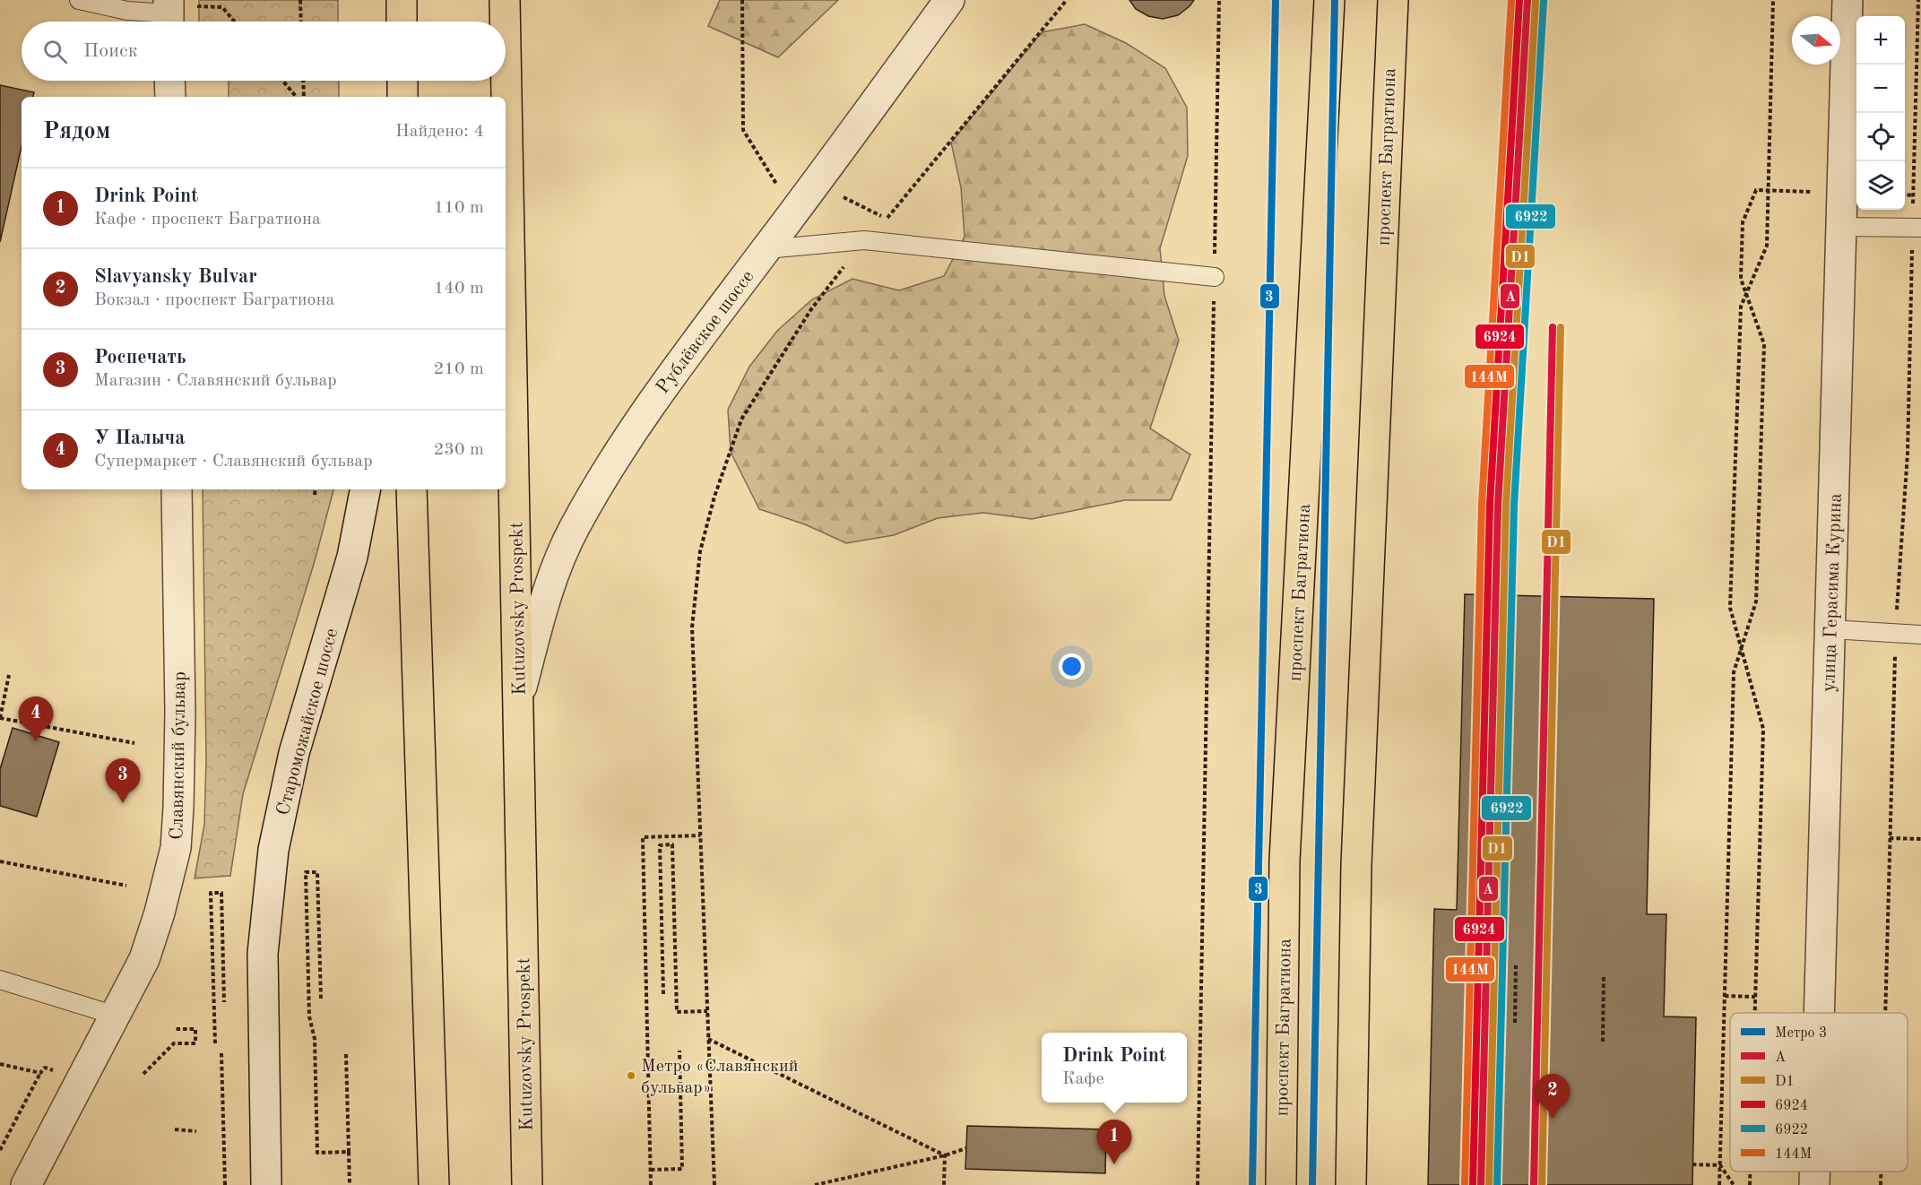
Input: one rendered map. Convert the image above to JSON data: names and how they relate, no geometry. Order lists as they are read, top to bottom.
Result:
{
  "streets": {
    "main road": ["проспект Багратиона", "Kutuzovsky Prospekt"],
    "street": [
      "Рублёвское шоссе",
      "улица Герасима Курина",
      "Староможайское шоссе",
      "Славянский бульвар"
    ]
  },
  "crossings": [
    ["Рублёвское шоссе", "Kutuzovsky Prospekt"]
  ],
  "places": ["Метро «Славянский бульвар»"],
  "lines": [
    "metro line 3",
    "transit line A",
    "transit line 6924",
    "transit line 144М",
    "transit line D1",
    "transit line 6922"
  ],
  "legend": [
    "Метро 3",
    "A",
    "D1",
    "6924",
    "6922",
    "144М"
  ],
  "north": "right",
  "page": {
    "map_buttons": ["+", "−"],
    "search": "Поиск",
    "heading": ["Рядом", "Найдено: 4"],
    "list": [
      {
        "mark": "1",
        "name": "Drink Point",
        "note": "Кафе · проспект Багратиона",
        "value": "110 m"
      },
      {
        "mark": "2",
        "name": "Slavyansky Bulvar",
        "note": "Вокзал · проспект Багратиона",
        "value": "140 m"
      },
      {
        "mark": "3",
        "name": "Роспечать",
        "note": "Магазин · Славянский бульвар",
        "value": "210 m"
      },
      {
        "mark": "4",
        "name": "У Палыча",
        "note": "Супермаркет · Славянский бульвар",
        "value": "230 m"
      }
    ],
    "pins": [
      "4",
      "3",
      "2",
      "1"
    ],
    "popup": ["Drink Point", "Кафе"]
  }
}
